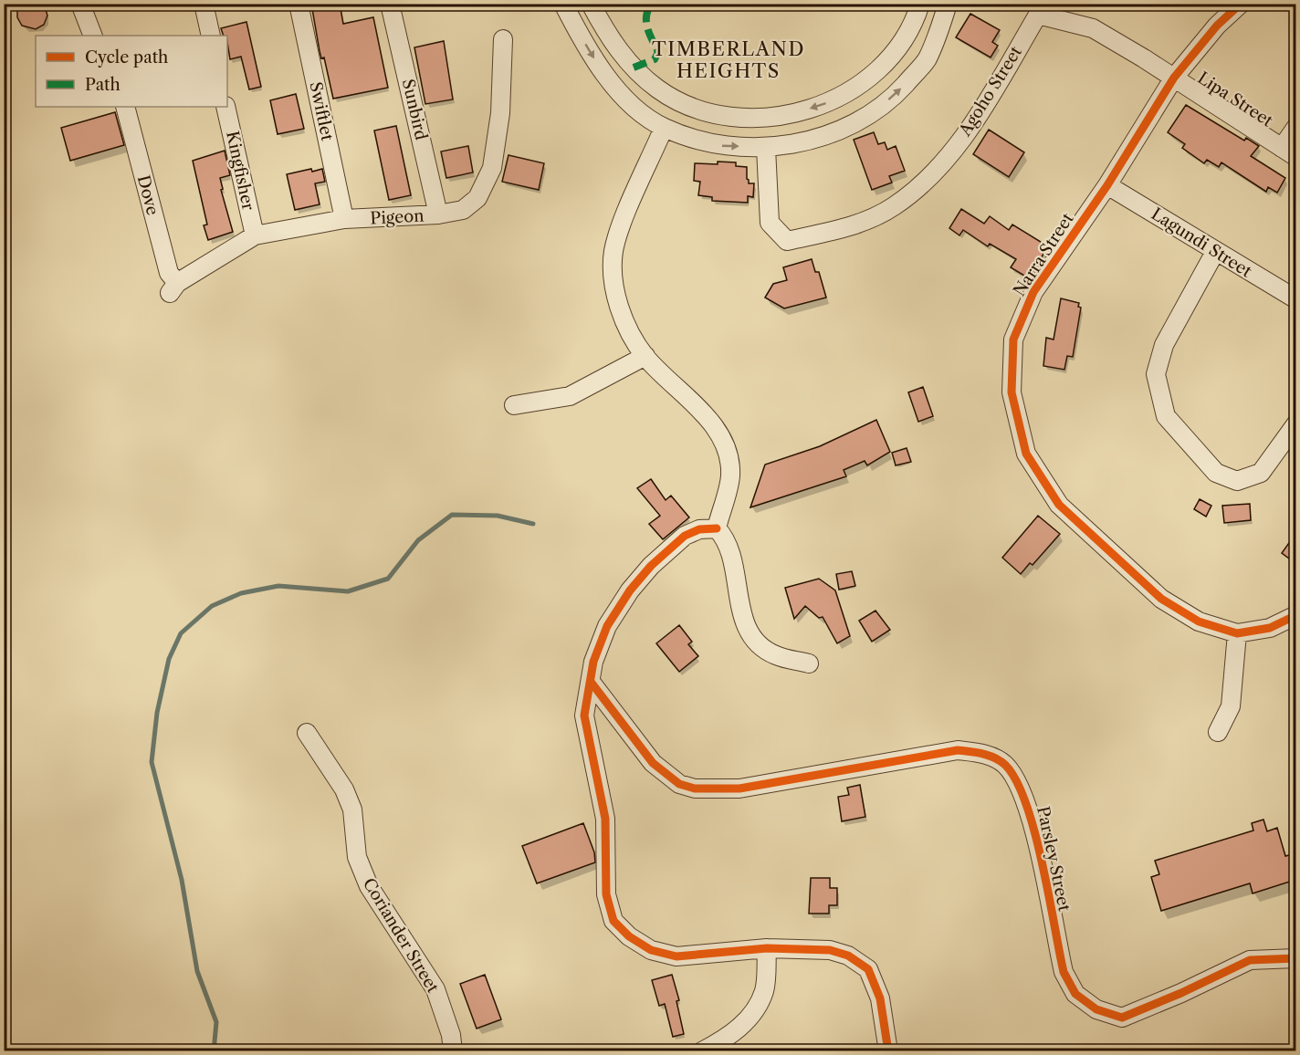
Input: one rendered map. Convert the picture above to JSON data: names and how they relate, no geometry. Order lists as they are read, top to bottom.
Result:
{
  "streets": {
    "street": [
      "Agoho Street",
      "Lipa Street",
      "Sunbird",
      "Swiftlet",
      "Kingfisher",
      "Dove",
      "Pigeon",
      "Lagundi Street",
      "Narra Street",
      "Parsley Street",
      "Coriander Street"
    ]
  },
  "crossings": [
    ["Agoho Street", "Lipa Street"],
    ["Lipa Street", "Narra Street"],
    ["Sunbird", "Pigeon"],
    ["Swiftlet", "Pigeon"],
    ["Kingfisher", "Pigeon"],
    ["Dove", "Pigeon"],
    ["Lagundi Street", "Narra Street"]
  ],
  "districts": ["TIMBERLAND HEIGHTS"],
  "legend": ["Cycle path", "Path"]
}
